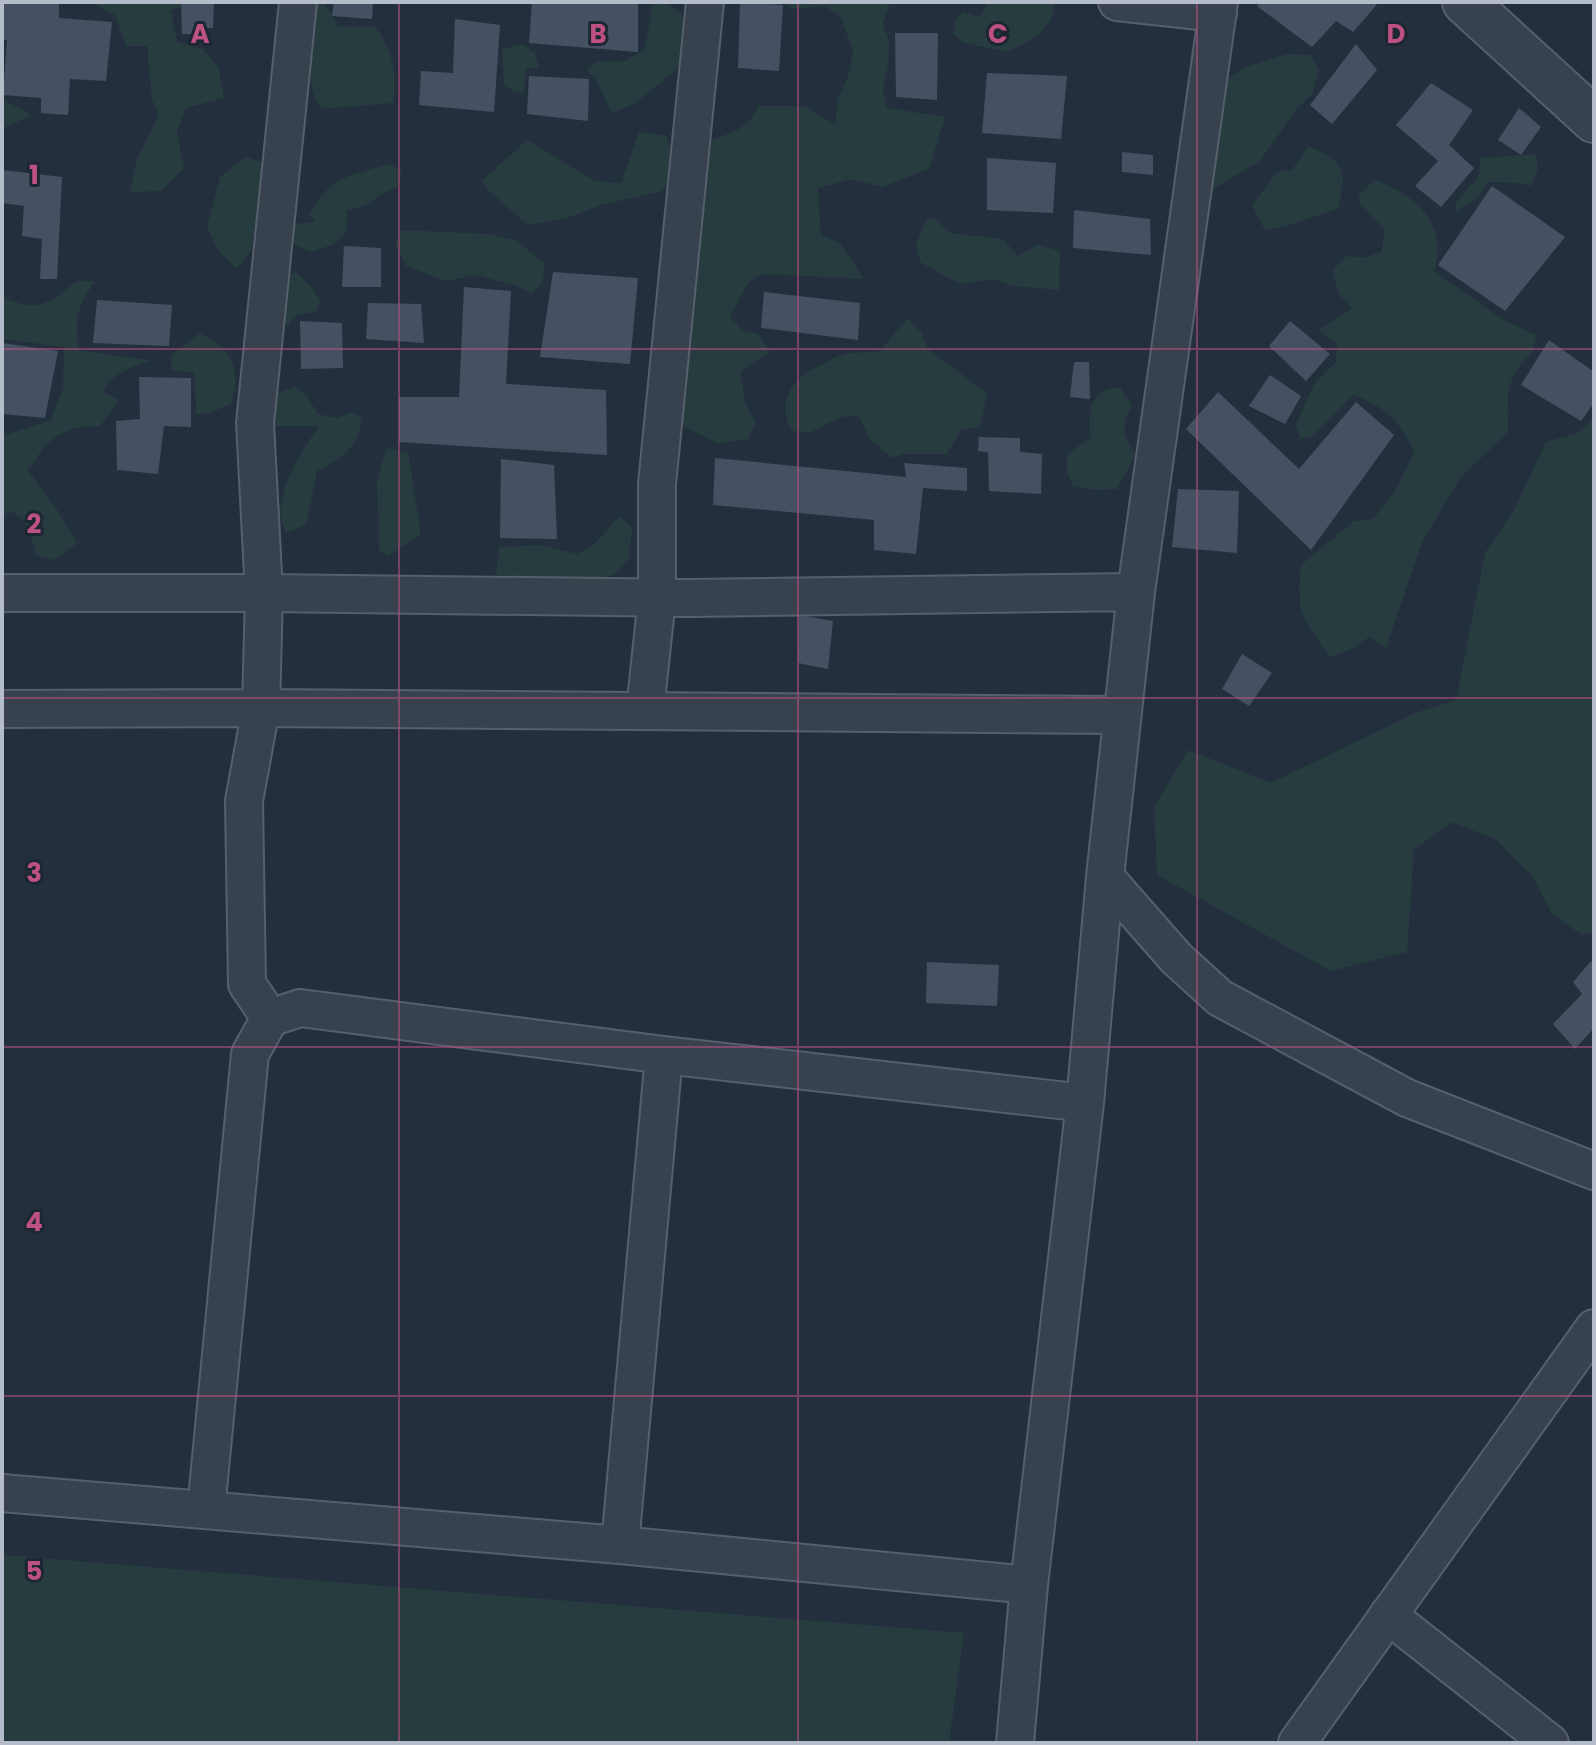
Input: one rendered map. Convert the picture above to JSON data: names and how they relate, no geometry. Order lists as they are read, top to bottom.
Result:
{
  "grid": {
    "columns": [
      "A",
      "B",
      "C",
      "D"
    ],
    "rows": [
      "1",
      "2",
      "3",
      "4",
      "5"
    ]
  }
}
